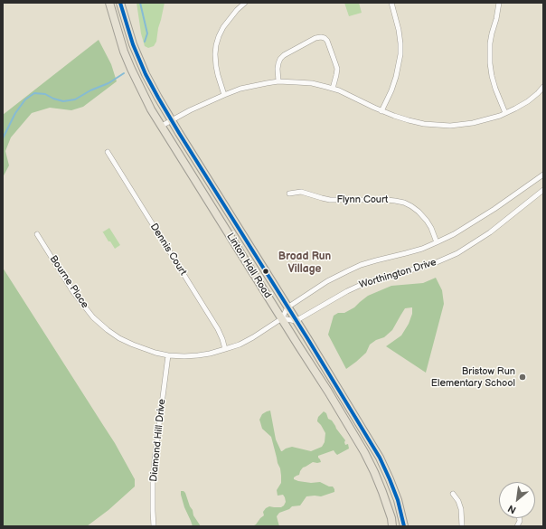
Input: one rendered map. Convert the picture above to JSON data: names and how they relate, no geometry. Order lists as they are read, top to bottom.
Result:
{
  "streets": {
    "main road": ["Linton Hall Road"],
    "street": [
      "Flynn Court",
      "Dennis Court",
      "Worthington Drive",
      "Bourne Place",
      "Diamond Hill Drive"
    ]
  },
  "crossings": [
    ["Flynn Court", "Worthington Drive"],
    ["Dennis Court", "Bourne Place"],
    ["Linton Hall Road", "Worthington Drive"],
    ["Linton Hall Road", "Bourne Place"],
    ["Bourne Place", "Diamond Hill Drive"]
  ],
  "districts": ["Broad Run Village"],
  "places": ["Bristow Run Elementary School"],
  "north": "bottom left"
}
